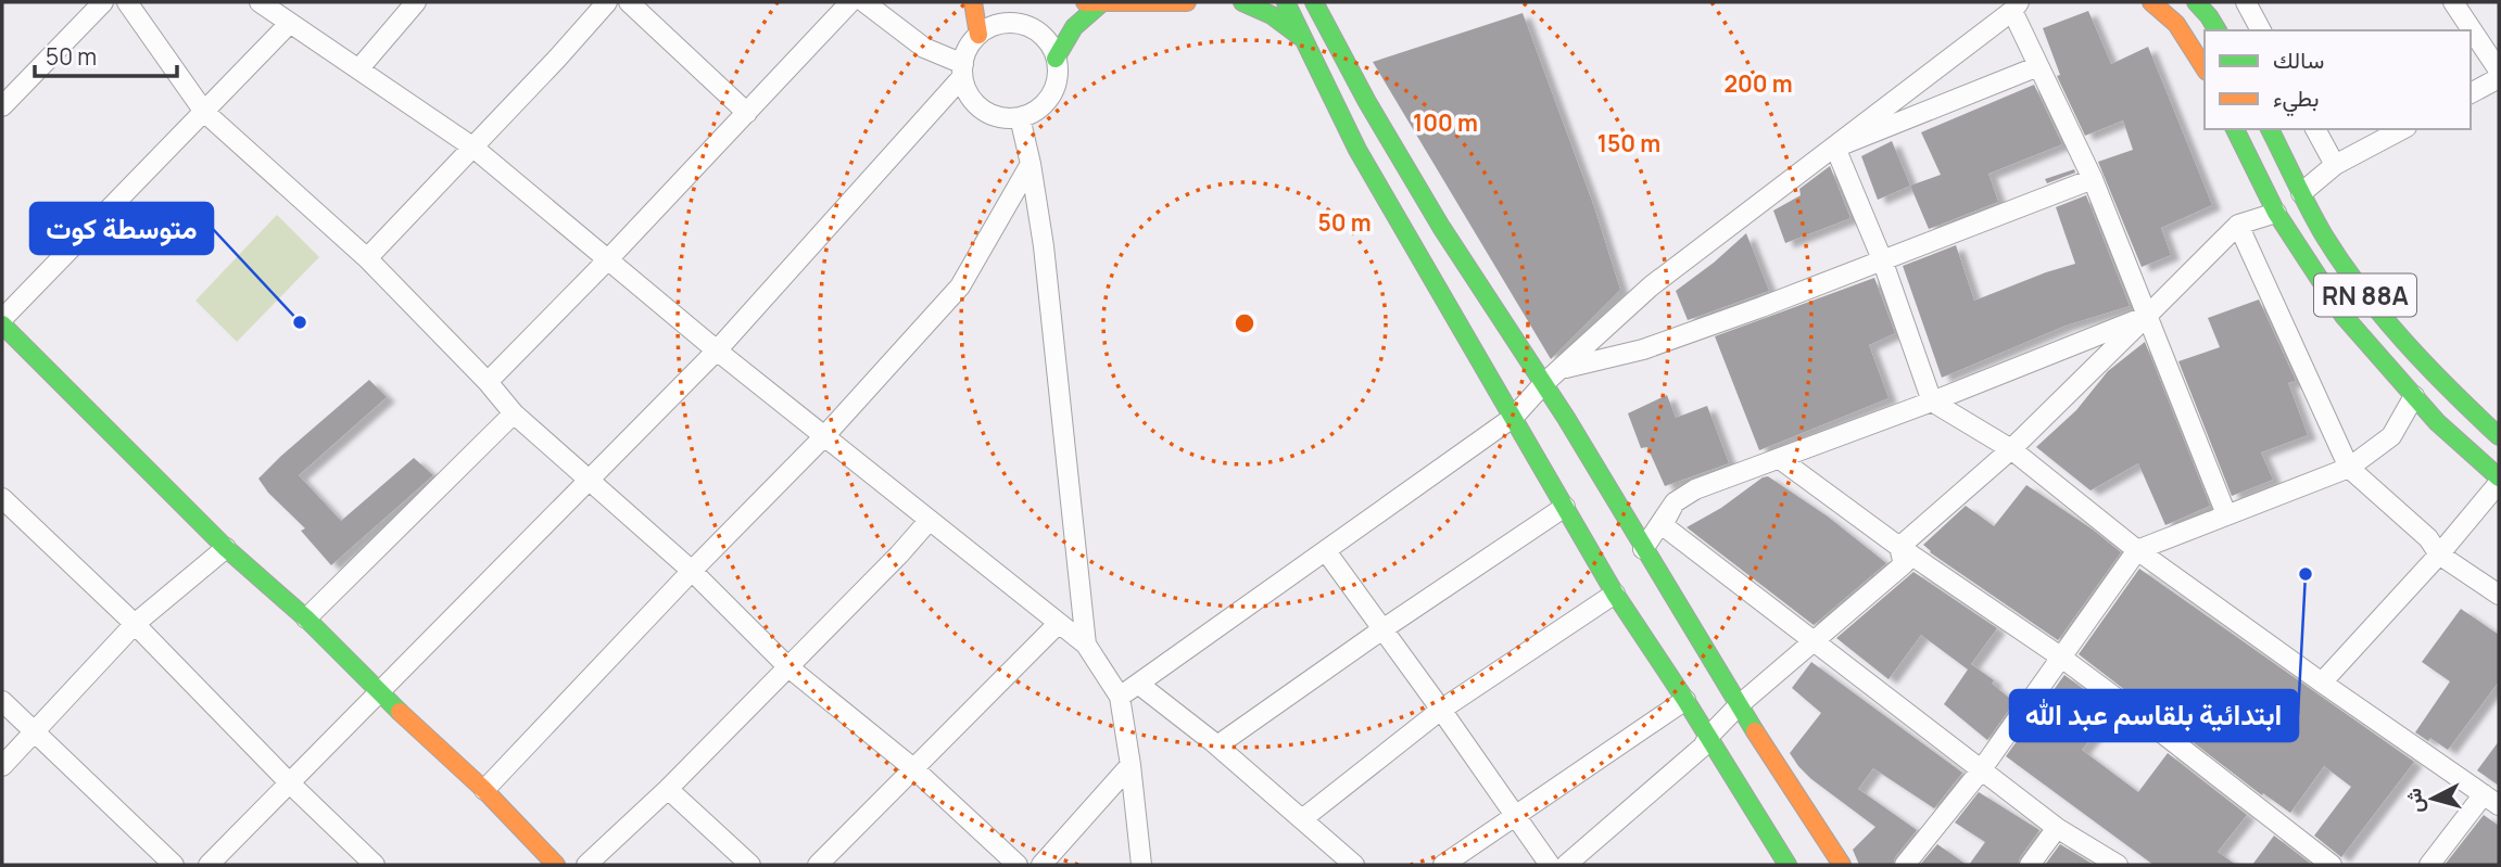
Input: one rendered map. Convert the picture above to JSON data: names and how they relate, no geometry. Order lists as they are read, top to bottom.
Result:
{
  "streets": {
    "main road": ["RN 88A"]
  },
  "places": ["متوسطة كوت", "ابتدائية بلقاسم عبد الله"],
  "legend": ["سالك", "بطيء"],
  "scale_bar": "50 m",
  "north": "left",
  "rings": [
    "200 m",
    "100 m",
    "150 m",
    "50 m"
  ]
}
